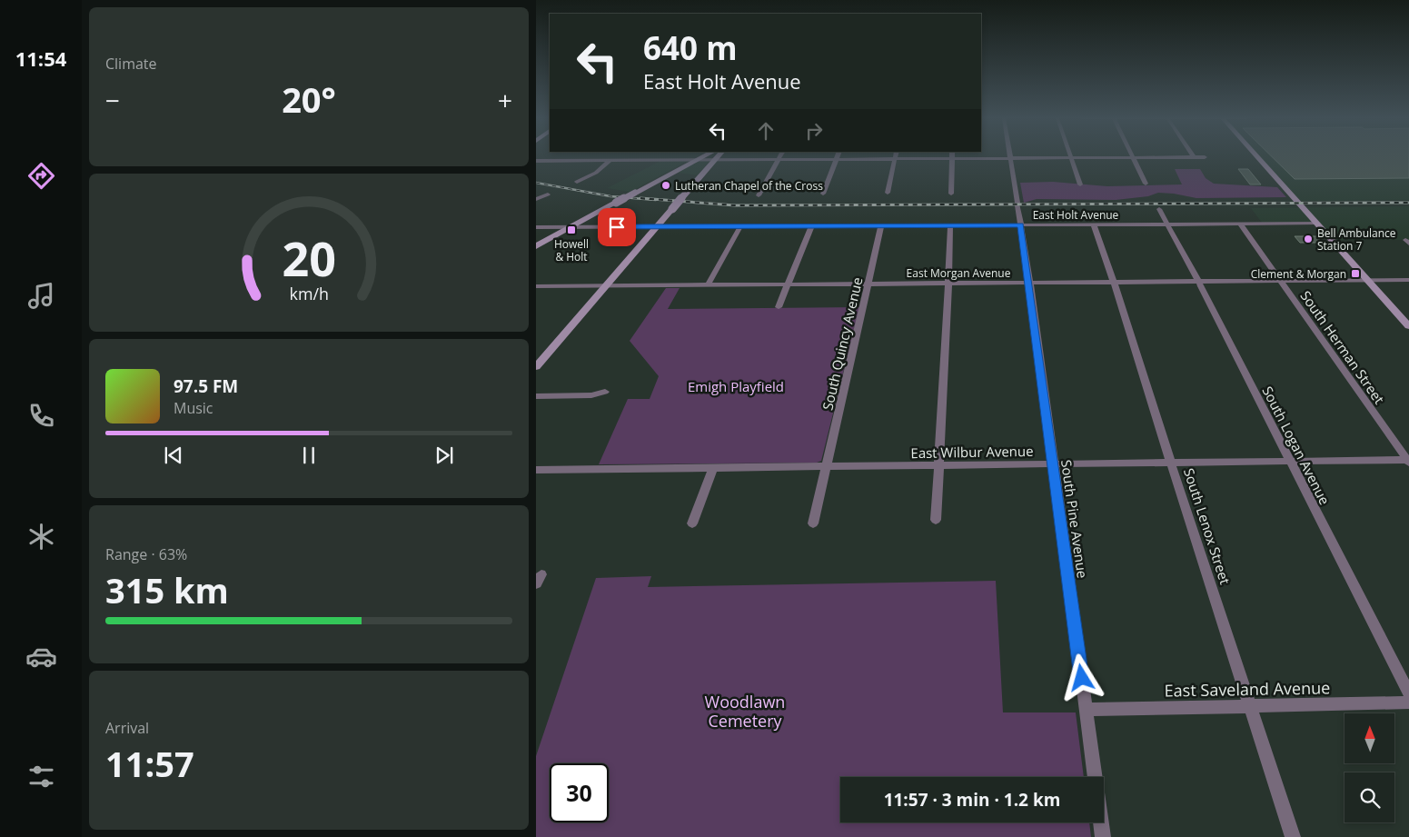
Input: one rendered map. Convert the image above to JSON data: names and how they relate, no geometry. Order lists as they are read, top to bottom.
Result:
{
  "streets": {
    "street": [
      "East Holt Avenue",
      "East Morgan Avenue",
      "South Quincy Avenue",
      "South Herman Street",
      "South Logan Avenue",
      "East Wilbur Avenue",
      "South Pine Avenue",
      "South Lenox Street",
      "East Saveland Avenue"
    ]
  },
  "crossings": [
    ["East Holt Avenue", "South Quincy Avenue"],
    ["East Holt Avenue", "South Herman Street"],
    ["East Holt Avenue", "South Logan Avenue"],
    ["East Holt Avenue", "South Pine Avenue"],
    ["East Holt Avenue", "South Lenox Street"],
    ["East Morgan Avenue", "South Quincy Avenue"],
    ["East Morgan Avenue", "South Herman Street"],
    ["East Morgan Avenue", "South Logan Avenue"],
    ["East Morgan Avenue", "South Pine Avenue"],
    ["East Morgan Avenue", "South Lenox Street"],
    ["South Quincy Avenue", "East Wilbur Avenue"],
    ["South Herman Street", "East Wilbur Avenue"],
    ["South Logan Avenue", "East Wilbur Avenue"],
    ["East Wilbur Avenue", "South Pine Avenue"],
    ["East Wilbur Avenue", "South Lenox Street"],
    ["South Pine Avenue", "East Saveland Avenue"],
    ["South Lenox Street", "East Saveland Avenue"]
  ],
  "parks": ["Emigh Playfield", "Woodlawn Cemetery"],
  "places": {
    "other": ["Lutheran Chapel of the Cross", "Bell Ambulance Station 7"],
    "transit": ["Howell & Holt", "Clement & Morgan"]
  },
  "north": "top",
  "page": {
    "tabs": "11:54",
    "tile": [
      "Climate",
      ["Range · 63%", "315 km"],
      ["Arrival", "11:57"]
    ],
    "turn": ["640 m", "East Holt Avenue"],
    "heat": ["−", "20°", "+"],
    "song": ["97.5 FM", "Music"],
    "limit": "30",
    "trip": "11:57 · 3 min · 1.2 km",
    "gauge": ["20", "km/h"]
  }
}
